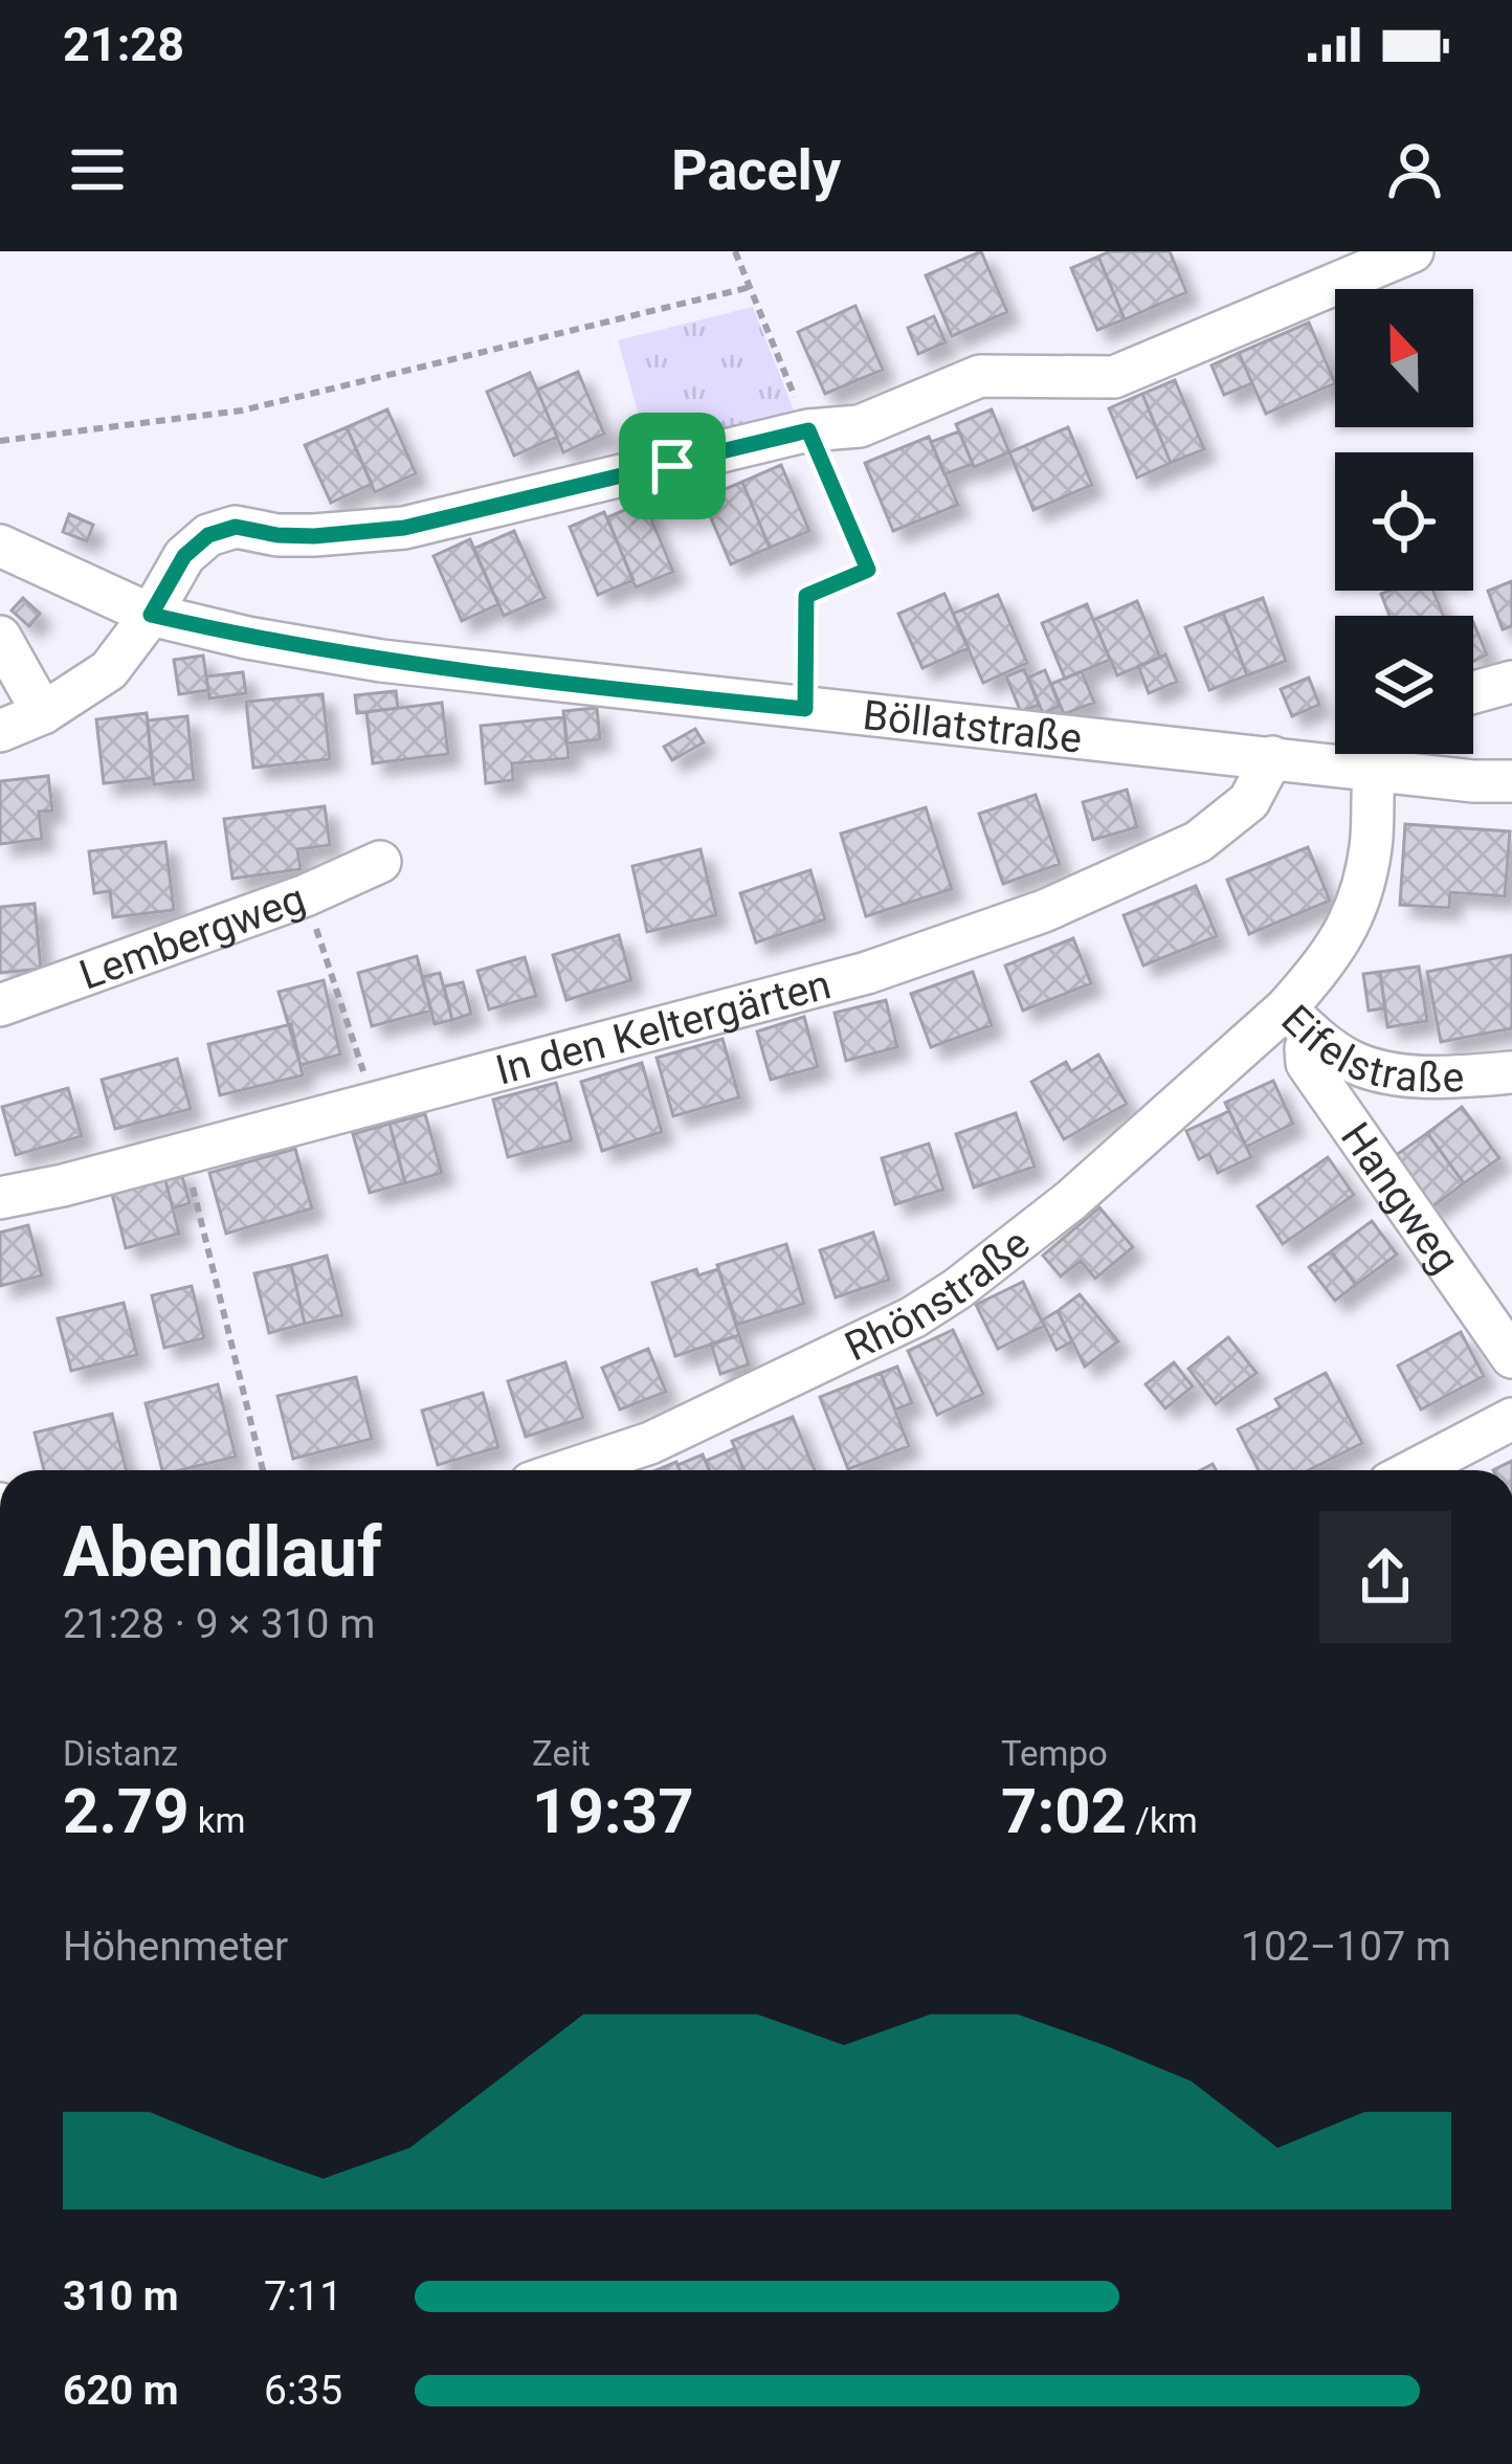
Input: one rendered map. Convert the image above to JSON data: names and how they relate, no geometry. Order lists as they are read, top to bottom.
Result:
{
  "streets": {
    "street": [
      "Böllatstraße",
      "Lembergweg",
      "In den Keltergärten",
      "Eifelstraße",
      "Hangweg",
      "Rhönstraße"
    ]
  },
  "crossings": [
    ["Böllatstraße", "In den Keltergärten"],
    ["Eifelstraße", "Hangweg"],
    ["Eifelstraße", "Rhönstraße"],
    ["Hangweg", "Rhönstraße"]
  ],
  "north": "top",
  "page": {
    "status": "21:28",
    "header": "Pacely",
    "heading": ["Abendlauf", "21:28 · 9 × 310 m"],
    "stats": [
      ["Distanz", "2.79 km"],
      ["Zeit", "19:37"],
      ["Tempo", "7:02 /km"]
    ],
    "chart": ["Höhenmeter", "102–107 m"],
    "list": [
      {
        "name": "310 m",
        "note": "7:11"
      },
      {
        "name": "620 m",
        "note": "6:35"
      }
    ]
  }
}
